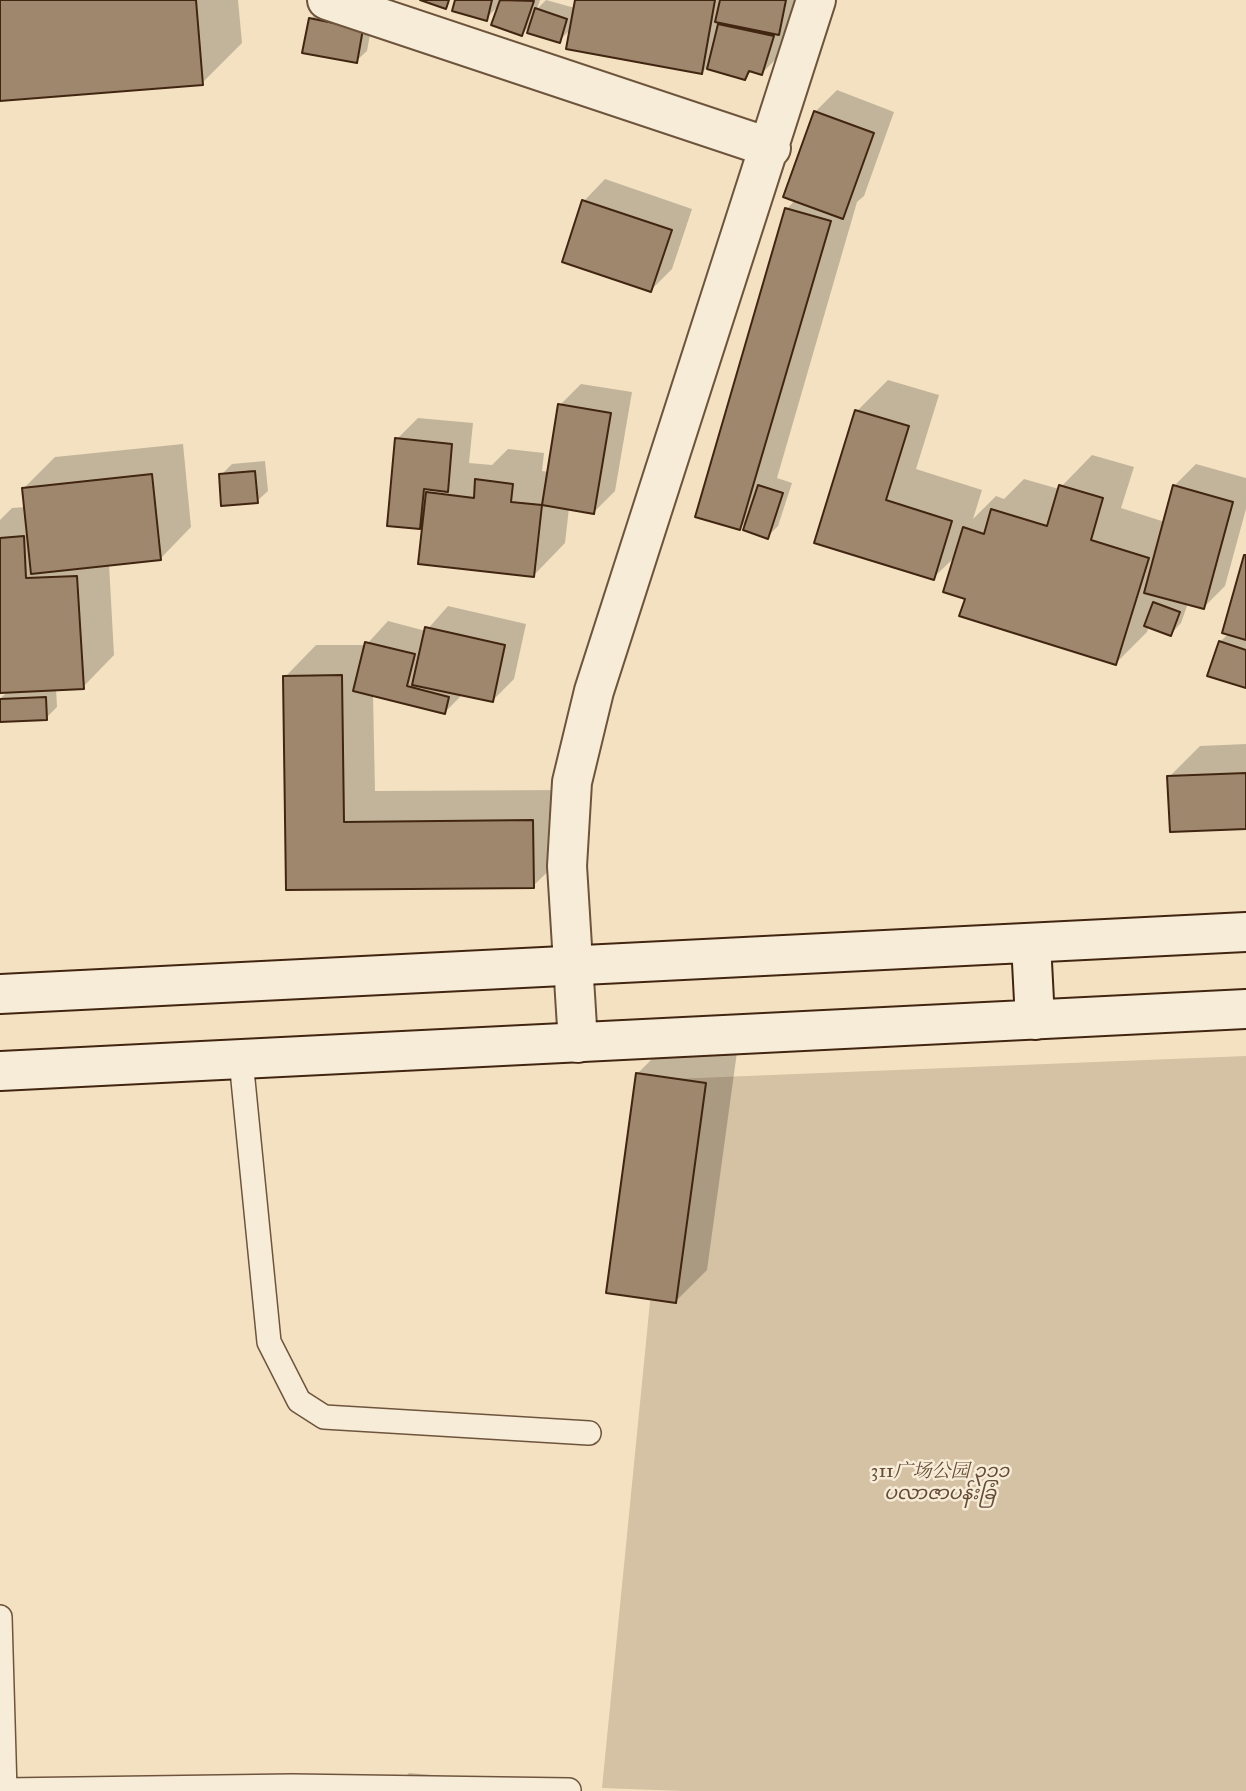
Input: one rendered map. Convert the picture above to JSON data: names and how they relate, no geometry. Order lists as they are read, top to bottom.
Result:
{
  "parks": ["311广场公园 ၃၁၁ ပလာဇာပန်းခြံ"]
}
